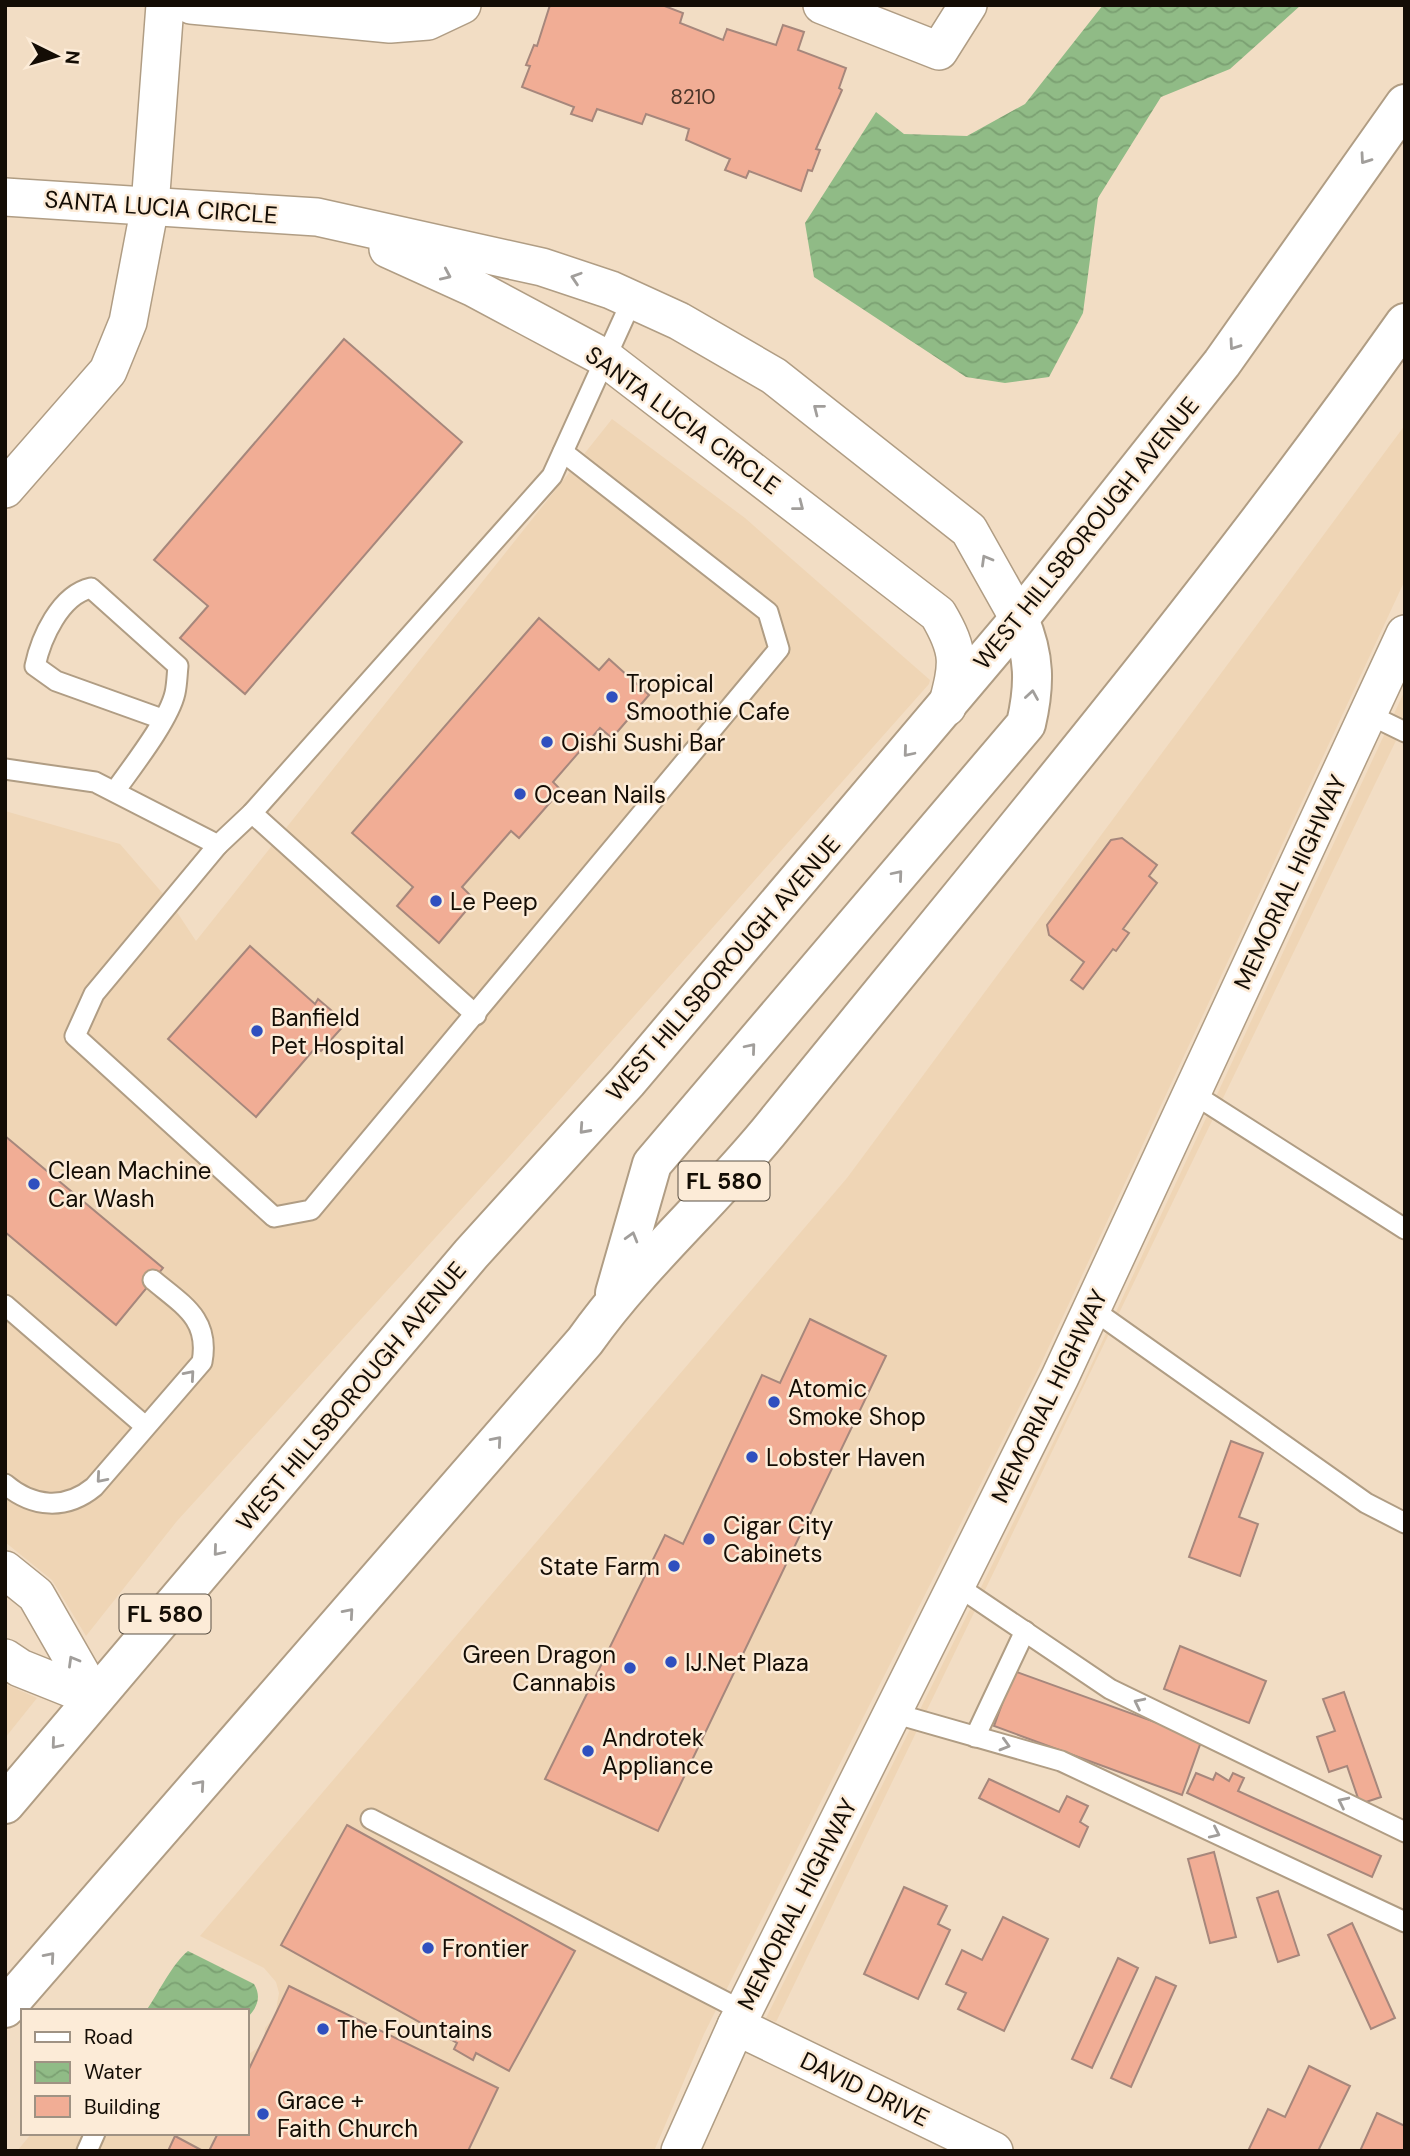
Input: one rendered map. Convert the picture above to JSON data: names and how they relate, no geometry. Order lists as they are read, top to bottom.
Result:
{
  "streets": {
    "main road": ["WEST HILLSBOROUGH AVENUE", "FL 580"],
    "street": ["SANTA LUCIA CIRCLE", "MEMORIAL HIGHWAY", "DAVID DRIVE"]
  },
  "crossings": [
    ["SANTA LUCIA CIRCLE", "WEST HILLSBOROUGH AVENUE"],
    ["MEMORIAL HIGHWAY", "DAVID DRIVE"]
  ],
  "places": [
    "Tropical Smoothie Cafe",
    "Oishi Sushi Bar",
    "Ocean Nails",
    "Le Peep",
    "Banfield Pet Hospital",
    "Clean Machine Car Wash",
    "Atomic Smoke Shop",
    "Lobster Haven",
    "Cigar City Cabinets",
    "State Farm",
    "IJ.Net Plaza",
    "Green Dragon Cannabis",
    "Androtek Appliance",
    "Frontier",
    "The Fountains",
    "Grace + Faith Church"
  ],
  "house_numbers": ["8210"],
  "legend": ["Road", "Water", "Building"],
  "north": "right"
}
